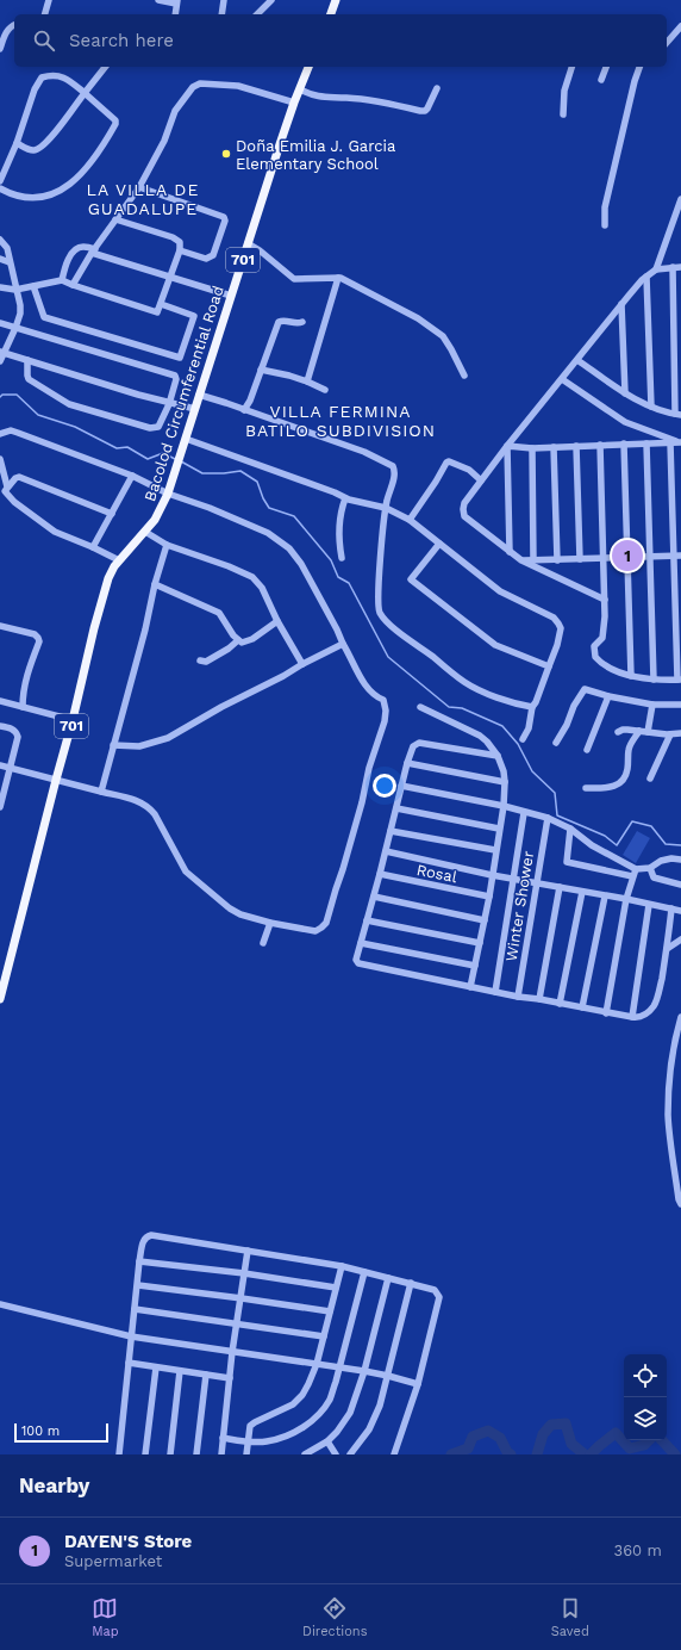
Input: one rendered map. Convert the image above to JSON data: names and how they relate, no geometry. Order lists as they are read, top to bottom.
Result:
{
  "streets": {
    "main road": ["701", "Bacolod Circumferential Road"],
    "street": ["Rosal", "Winter Shower"]
  },
  "districts": ["LA VILLA DE GUADALUPE", "VILLA FERMINA BATILO SUBDIVISION"],
  "places": ["Doña Emilia J. Garcia Elementary School"],
  "scale_bar": "100 m",
  "page": {
    "search": "Search here",
    "pins": "1",
    "scale": "100 m",
    "heading": "Nearby",
    "list": [
      {
        "mark": "1",
        "name": "DAYEN'S Store",
        "note": "Supermarket",
        "value": "360 m"
      }
    ],
    "nav": ["Map", "Directions", "Saved"]
  }
}
